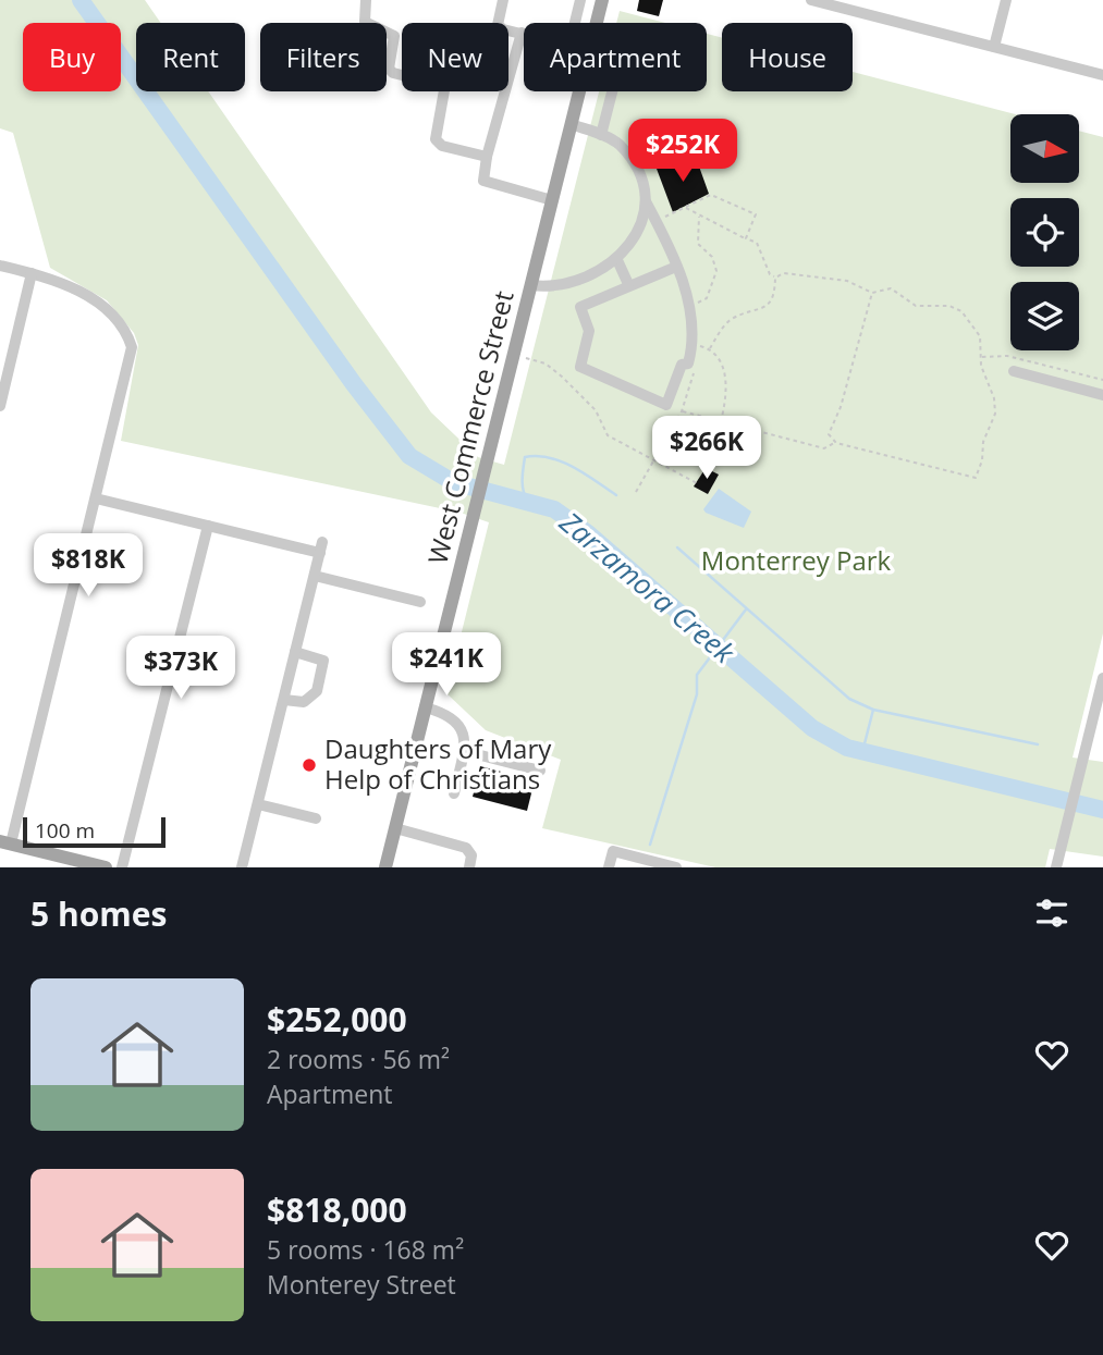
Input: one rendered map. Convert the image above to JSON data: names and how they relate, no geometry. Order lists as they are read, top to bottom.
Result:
{
  "streets": {
    "main road": ["West Commerce Street"]
  },
  "water": ["Zarzamora Creek"],
  "parks": ["Monterrey Park"],
  "places": ["Daughters of Mary Help of Christians"],
  "scale_bar": "100 m",
  "north": "right",
  "page": {
    "chip": [
      "Buy",
      "Rent",
      "Filters",
      "New",
      "Apartment",
      "House"
    ],
    "price": [
      "$252K",
      "$266K",
      "$818K",
      "$241K",
      "$373K"
    ],
    "scale": "100 m",
    "heading": "5 homes",
    "list": [
      {
        "name": "$252,000",
        "note": "2 rooms · 56 m² · Apartment"
      },
      {
        "name": "$818,000",
        "note": "5 rooms · 168 m² · Monterey Street"
      }
    ]
  }
}
